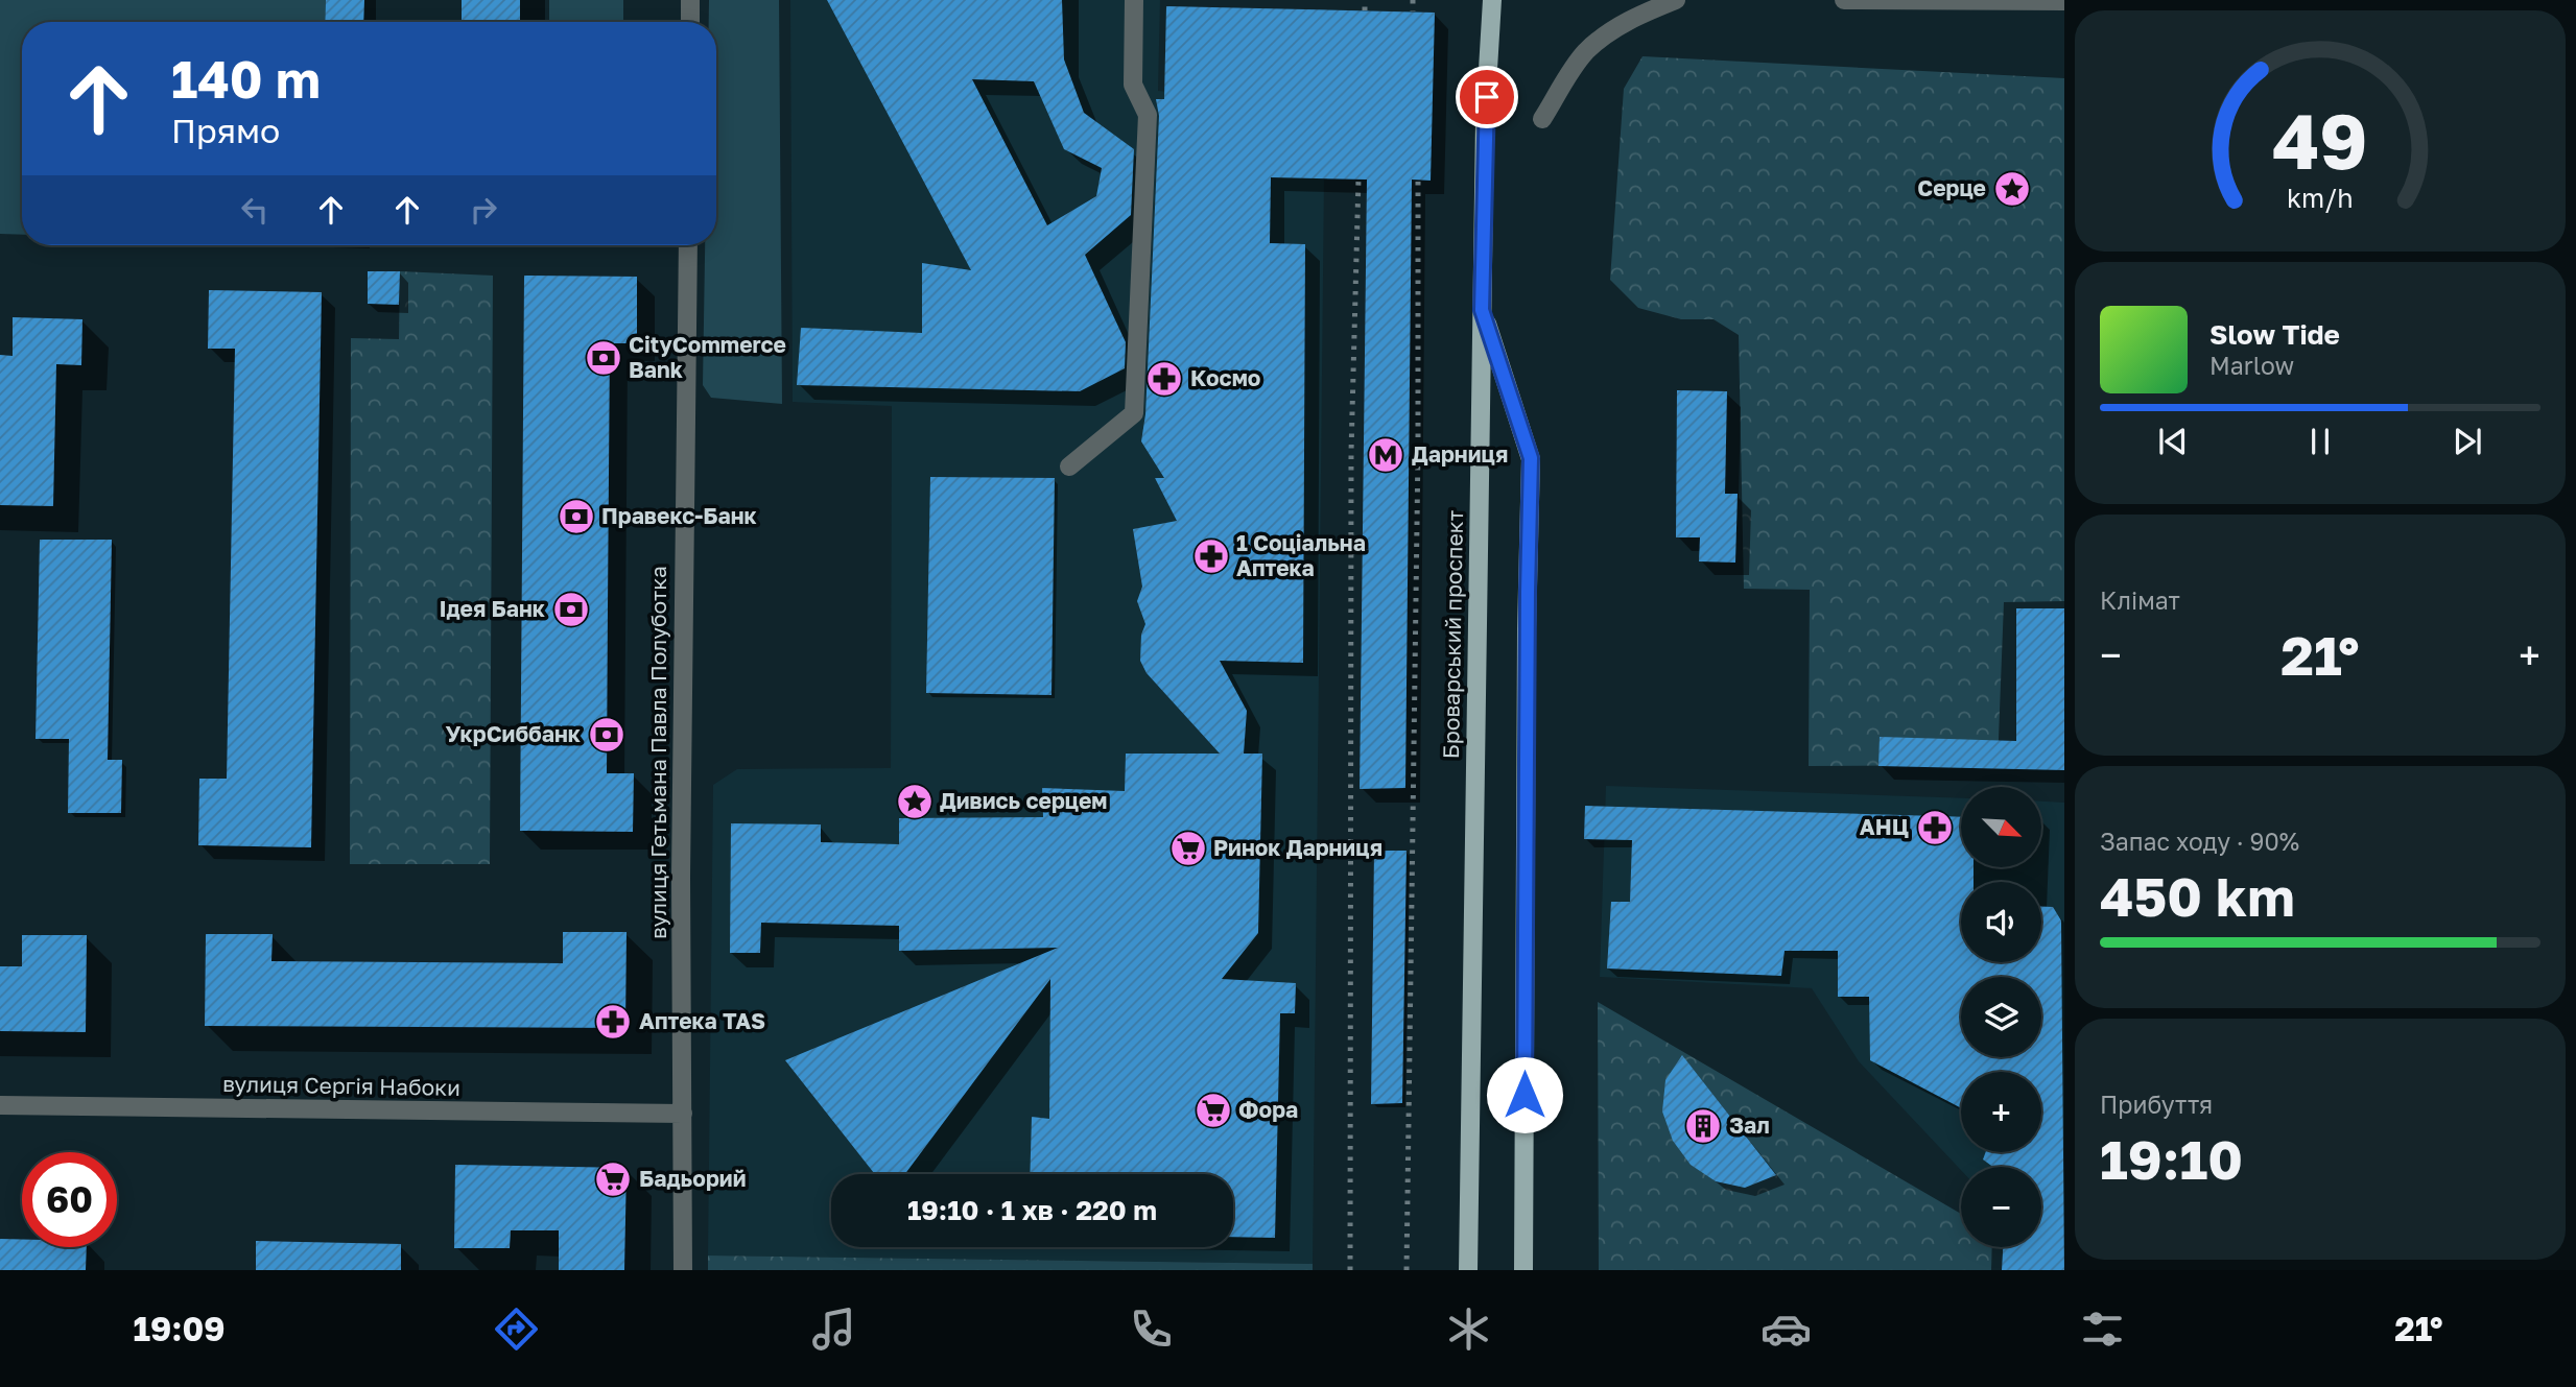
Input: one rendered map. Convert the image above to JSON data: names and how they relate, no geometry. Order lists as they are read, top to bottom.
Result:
{
  "streets": {
    "main road": ["Броварський проспект"],
    "street": ["вулиця Гетьмана Павла Полуботка", "вулиця Сергія Набоки"]
  },
  "crossings": [
    ["вулиця Гетьмана Павла Полуботка", "вулиця Сергія Набоки"]
  ],
  "places": {
    "place": ["Серце", "Дивись серцем"],
    "bank": [
      "CityCommerce Bank",
      "Правекс-Банк",
      "Ідея Банк",
      "УкрСиббанк"
    ],
    "pharmacy": [
      "Космо",
      "1 Соціальна Аптека",
      "АНЦ",
      "Аптека TAS"
    ],
    "metro station": ["Дарниця"],
    "supermarket": ["Ринок Дарниця", "Фора", "Бадьорий"],
    "building": ["Зал"]
  },
  "north": "bottom right",
  "page": {
    "turn": ["140 m", "Прямо"],
    "song": ["Slow Tide", "Marlow"],
    "tile": [
      "Клімат",
      ["Запас ходу · 90%", "450 km"],
      ["Прибуття", "19:10"]
    ],
    "heat": ["−", "21°", "+"],
    "map_buttons": ["+", "−"],
    "limit": "60",
    "trip": "19:10 · 1 хв · 220 m",
    "tabs": ["19:09", "21°"],
    "gauge": ["49", "km/h"]
  }
}
